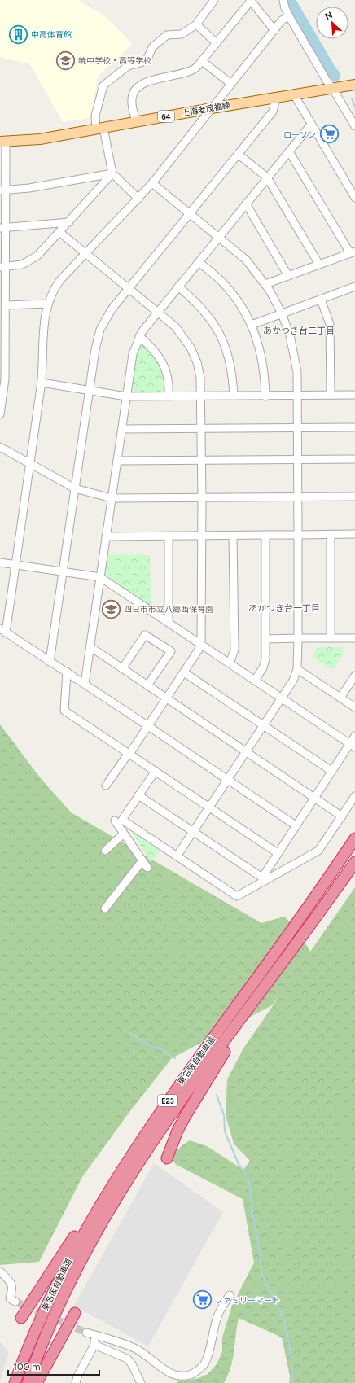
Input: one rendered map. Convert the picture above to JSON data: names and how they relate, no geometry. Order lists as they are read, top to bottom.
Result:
{
  "streets": {
    "highway": ["東名阪自動車道", "E23"],
    "main road": ["上海老茂福線", "64"]
  },
  "districts": ["あかつき台二丁目", "あかつき台一丁目"],
  "places": {
    "building": ["中高体育館"],
    "school or university": ["暁中学校・高等学校", "四日市市立八郷西保育園"],
    "supermarket": ["ローソン", "ファミリーマート"]
  },
  "scale_bar": "100 m",
  "north": "top left"
}
